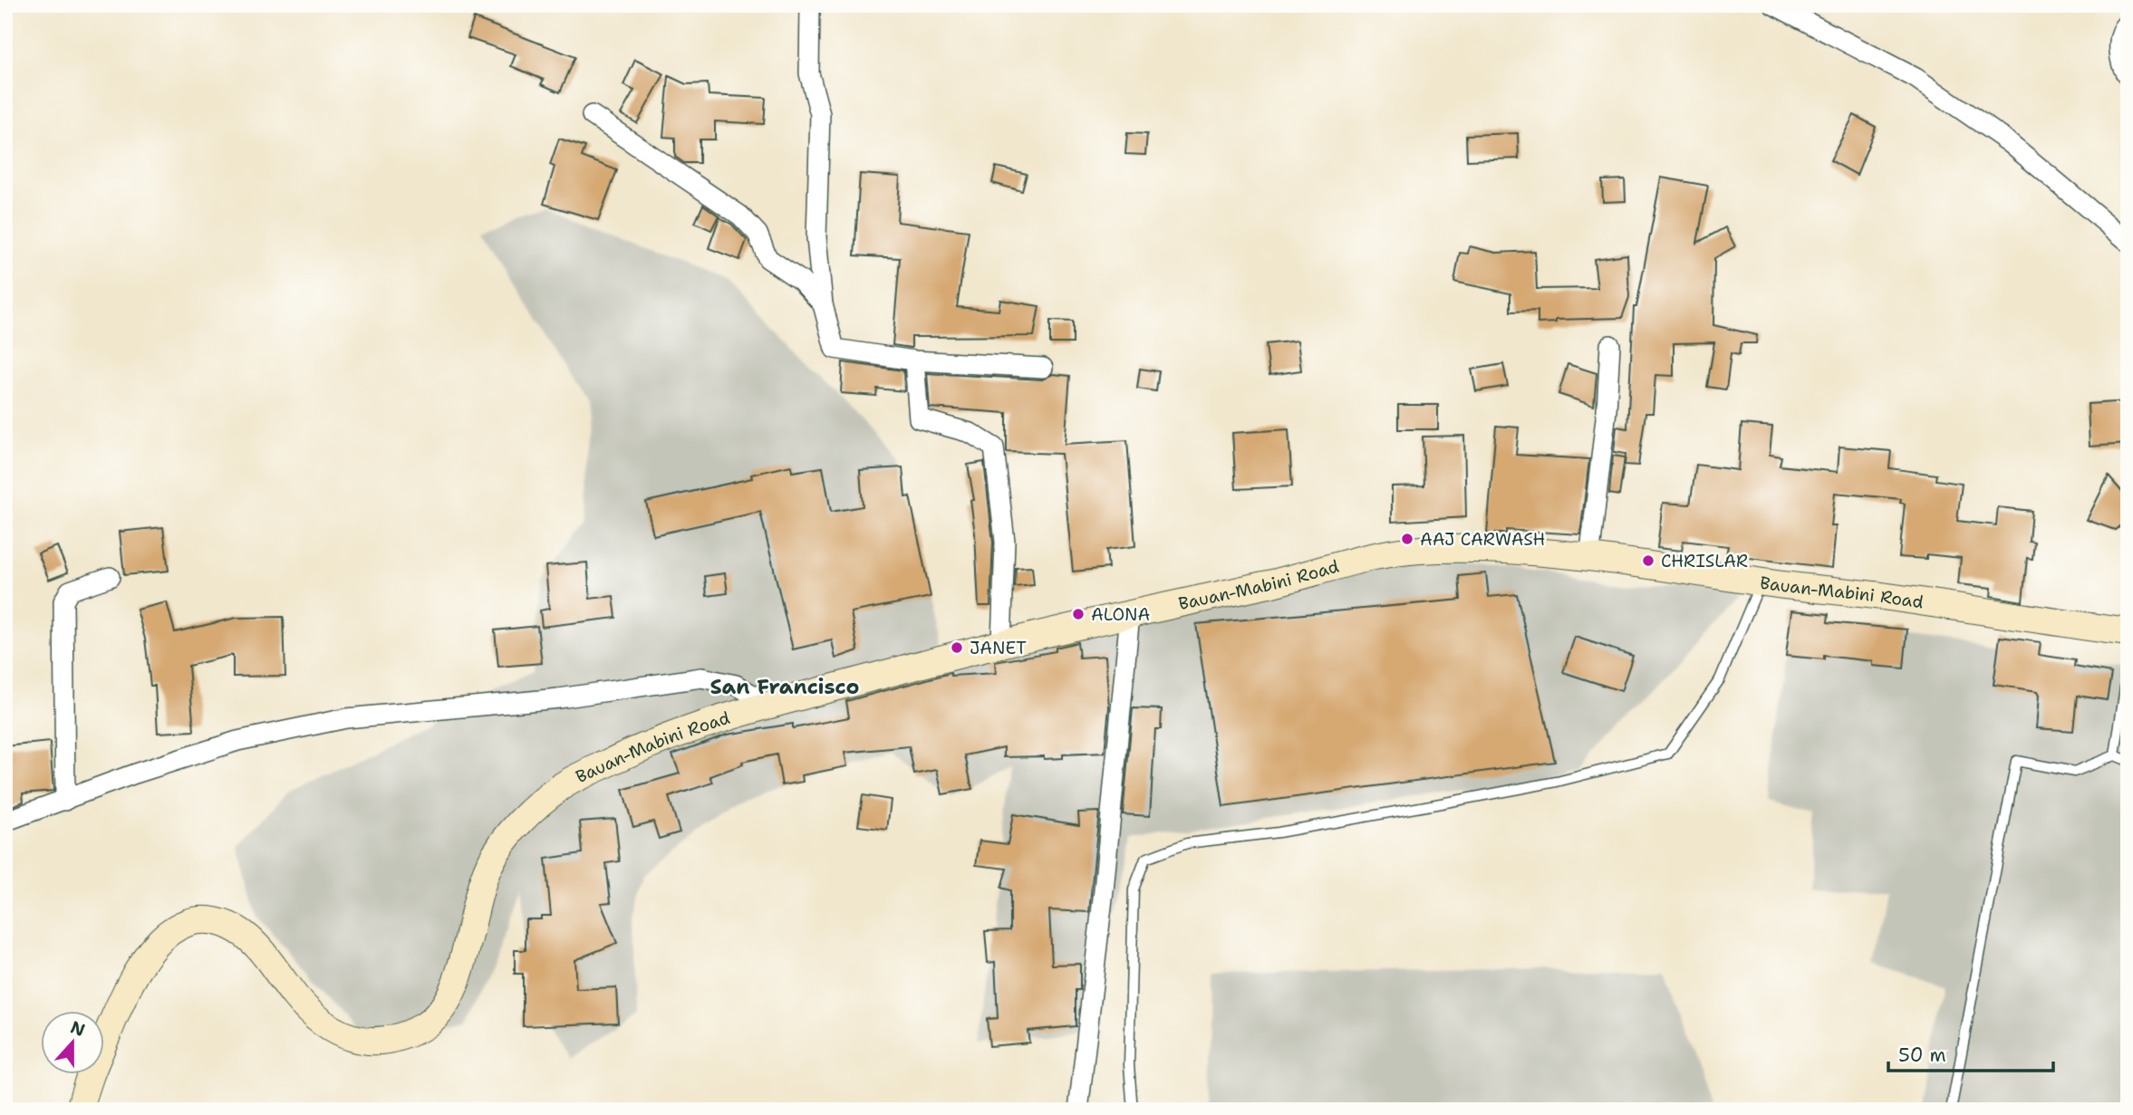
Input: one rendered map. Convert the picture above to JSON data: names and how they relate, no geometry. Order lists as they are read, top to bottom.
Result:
{
  "streets": {
    "main road": ["Bauan-Mabini Road"]
  },
  "districts": ["San Francisco"],
  "places": [
    "AAJ CARWASH",
    "CHRISLAR",
    "ALONA",
    "JANET"
  ],
  "scale_bar": "50 m",
  "north": "top"
}
